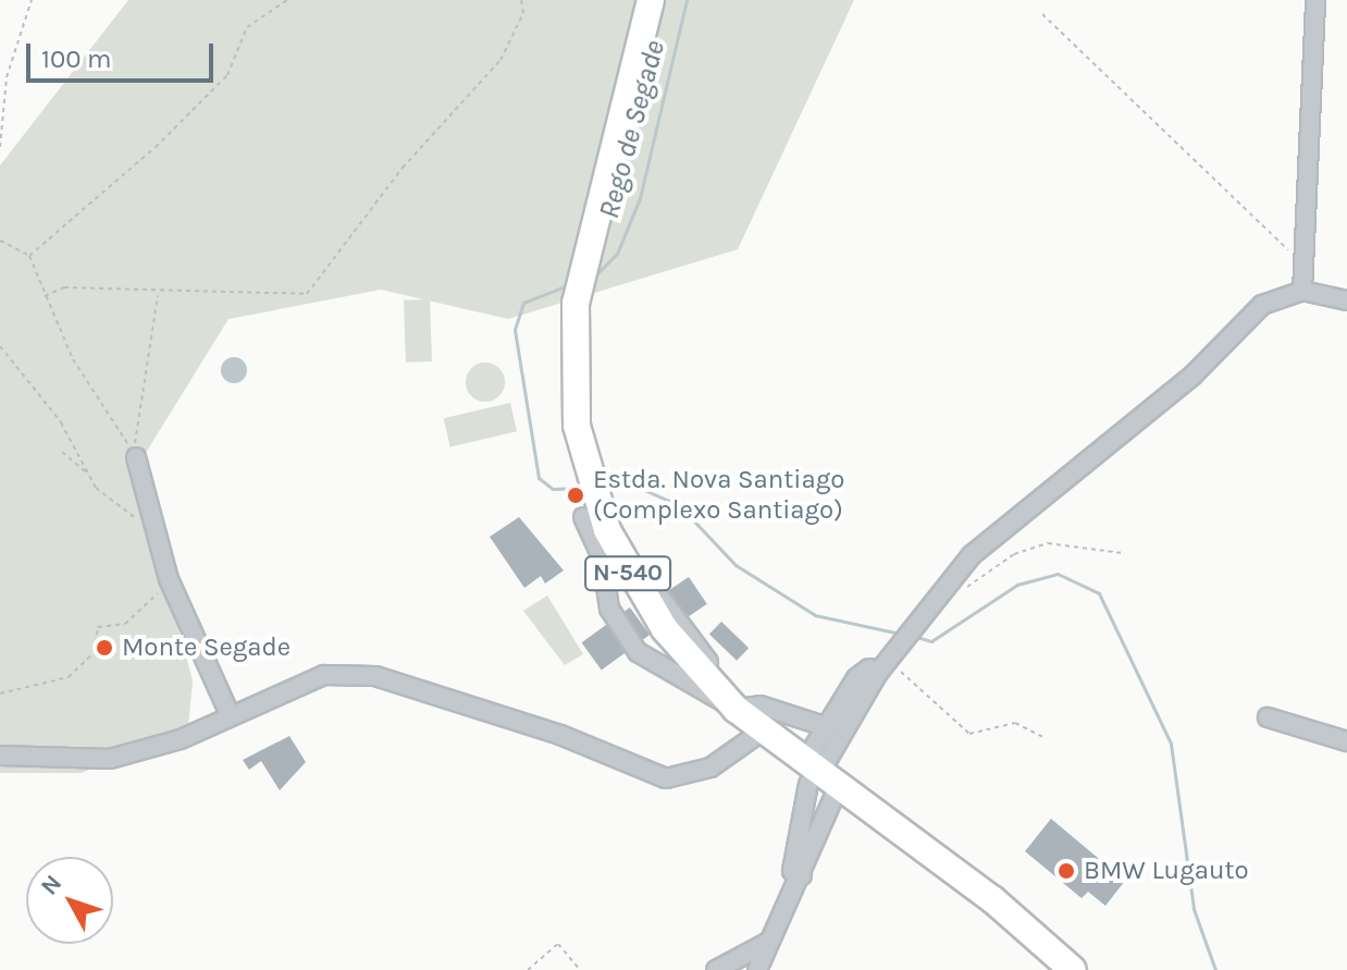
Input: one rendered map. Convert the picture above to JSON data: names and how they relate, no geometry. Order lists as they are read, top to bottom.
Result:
{
  "streets": {
    "highway": ["N-540"]
  },
  "water": ["Rego de Segade"],
  "places": ["Estda. Nova Santiago (Complexo Santiago)", "Monte Segade", "BMW Lugauto"],
  "scale_bar": "100 m",
  "north": "top left"
}
